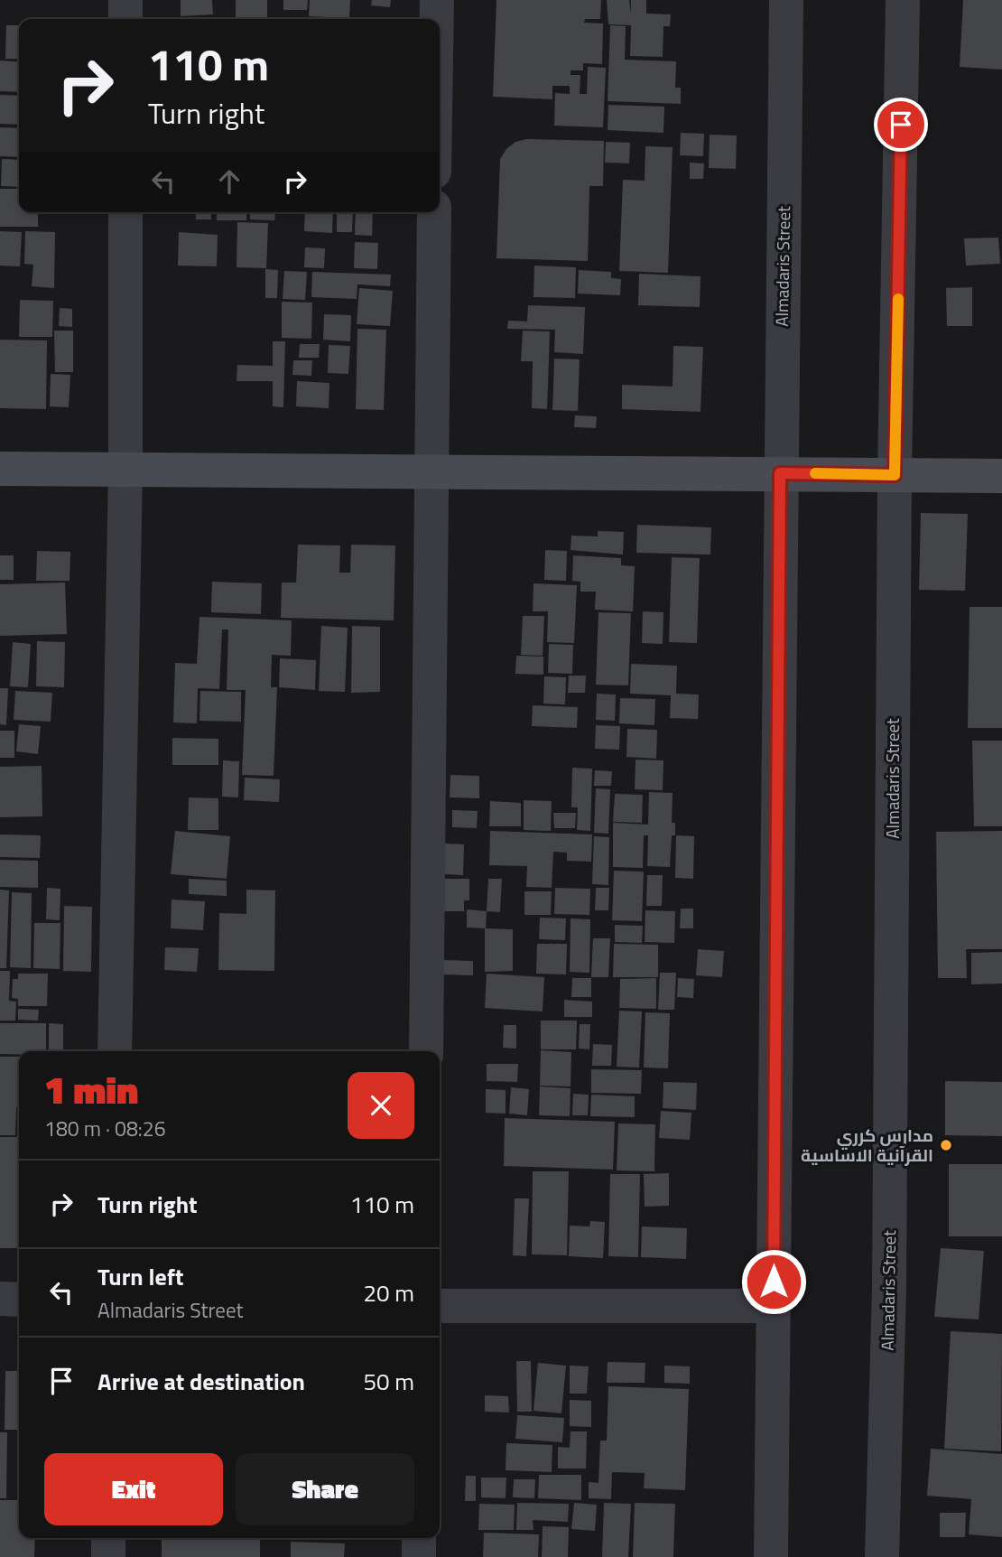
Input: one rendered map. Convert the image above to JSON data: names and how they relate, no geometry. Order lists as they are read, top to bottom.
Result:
{
  "streets": {
    "street": ["Almadaris Street"]
  },
  "places": ["مدارس كرري القرآنية الاساسية"],
  "page": {
    "turn": ["110 m", "Turn right"],
    "heading": ["1 min", "180 m · 08:26"],
    "list": [
      {
        "name": "Turn right",
        "value": "110 m"
      },
      {
        "name": "Turn left",
        "note": "Almadaris Street",
        "value": "20 m"
      },
      {
        "name": "Arrive at destination",
        "value": "50 m"
      }
    ],
    "buttons": ["Exit", "Share"]
  }
}
